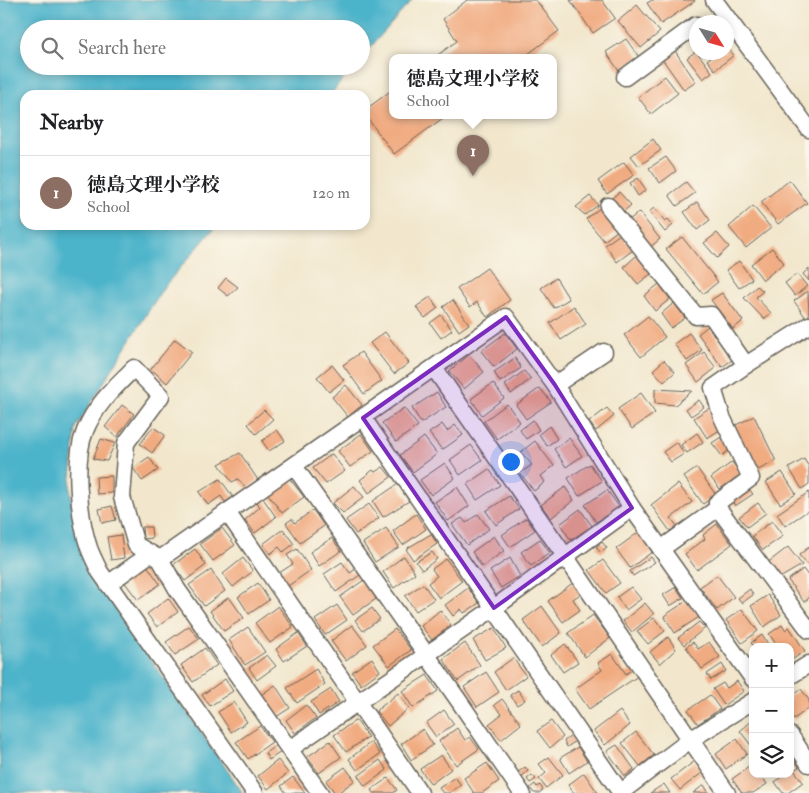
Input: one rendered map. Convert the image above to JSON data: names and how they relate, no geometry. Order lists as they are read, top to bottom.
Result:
{
  "north": "bottom right",
  "page": {
    "search": "Search here",
    "popup": ["徳島文理小学校", "School"],
    "heading": "Nearby",
    "pins": "1",
    "list": [
      {
        "mark": "1",
        "name": "徳島文理小学校",
        "note": "School",
        "value": "120 m"
      }
    ],
    "map_buttons": ["+", "−"]
  }
}
